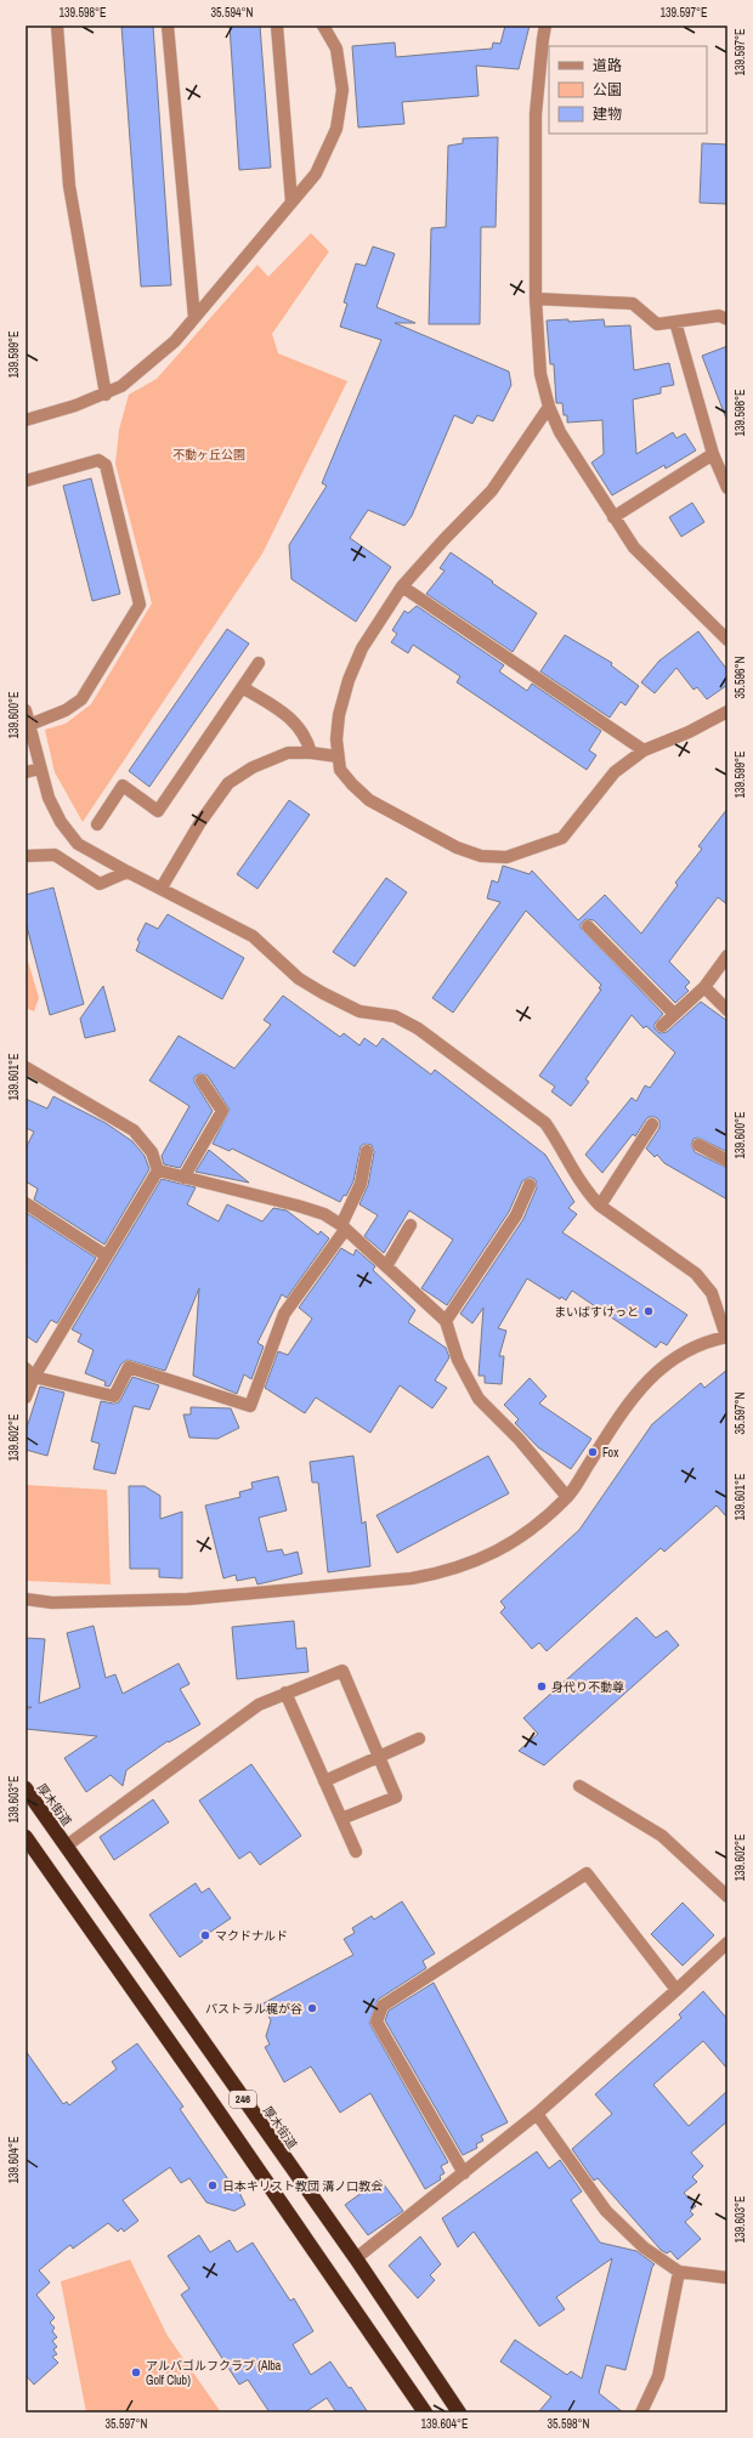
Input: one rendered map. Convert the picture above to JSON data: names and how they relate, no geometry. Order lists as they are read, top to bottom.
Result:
{
  "streets": {
    "highway": ["厚木街道", "246"]
  },
  "parks": ["不動ヶ丘公園"],
  "places": [
    "まいばすけっと",
    "Fox",
    "身代り不動尊",
    "マクドナルド",
    "パストラル梶が谷",
    "日本キリスト教団 溝ノ口教会",
    "アルバゴルフクラブ (Alba Golf Club)"
  ],
  "legend": ["道路", "公園", "建物"],
  "coordinates": [
    "139.598°E",
    "35.594°N",
    "139.597°E",
    "139.599°E",
    "35.596°N",
    "139.600°E",
    "139.601°E",
    "35.597°N",
    "139.602°E",
    "139.603°E",
    "139.604°E",
    "35.598°N"
  ]
}
